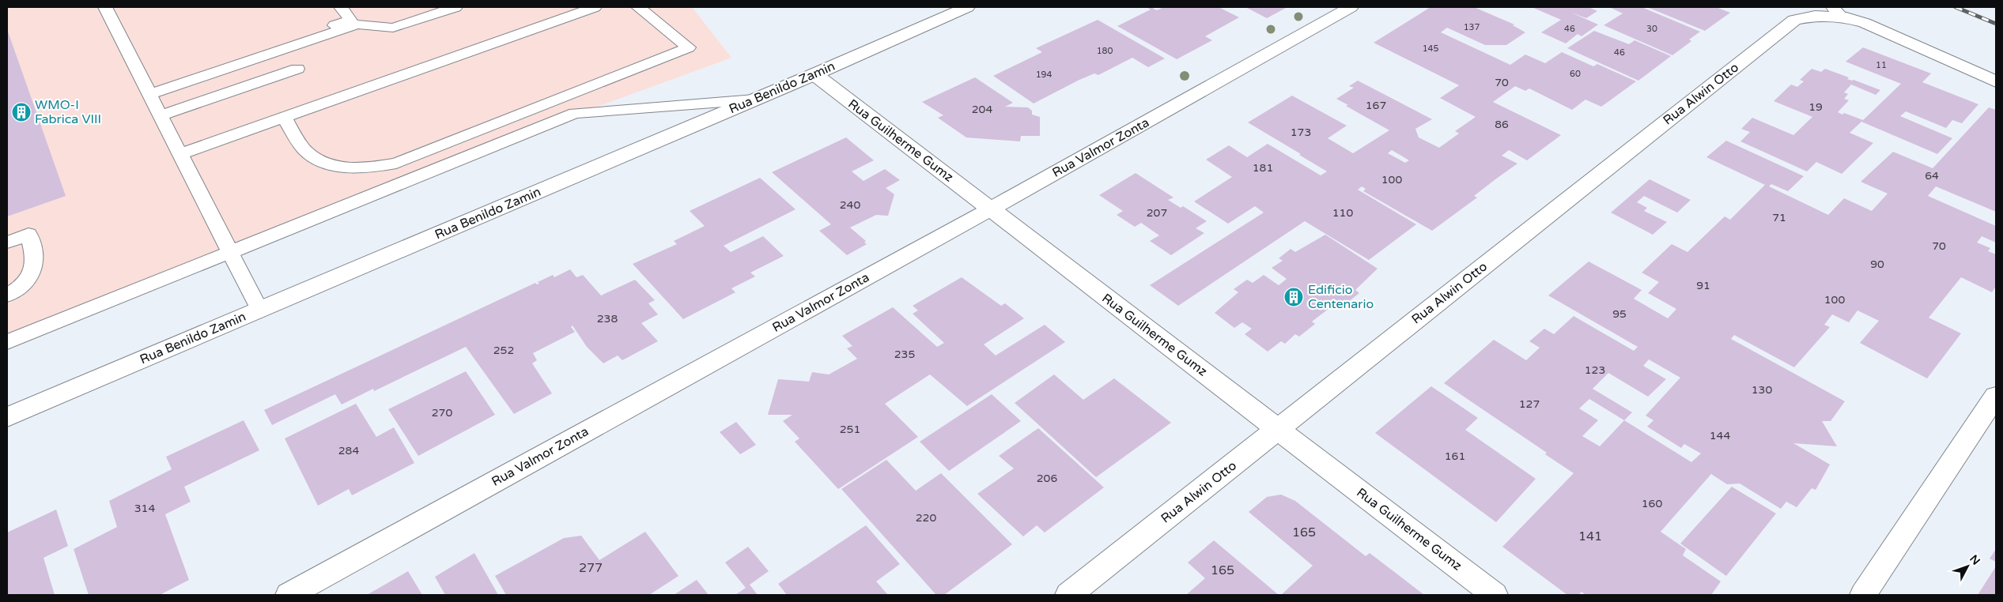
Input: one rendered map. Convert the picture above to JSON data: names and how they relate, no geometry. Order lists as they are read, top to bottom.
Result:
{
  "streets": {
    "street": [
      "Rua Benildo Zamin",
      "Rua Alwin Otto",
      "Rua Guilherme Gumz",
      "Rua Valmor Zonta"
    ]
  },
  "crossings": [
    ["Rua Benildo Zamin", "Rua Guilherme Gumz"],
    ["Rua Alwin Otto", "Rua Guilherme Gumz"],
    ["Rua Guilherme Gumz", "Rua Valmor Zonta"]
  ],
  "places": {
    "building": ["WMO-I Fabrica VIII", "Edificio Centenario"]
  },
  "house_numbers": [
    "137",
    "46",
    "30",
    "145",
    "180",
    "46",
    "11",
    "60",
    "194",
    "70",
    "167",
    "19",
    "204",
    "86",
    "173",
    "181",
    "64",
    "100",
    "240",
    "207",
    "110",
    "71",
    "70",
    "90",
    "91",
    "100",
    "95",
    "238",
    "252",
    "235",
    "123",
    "130",
    "127",
    "270",
    "251",
    "144",
    "284",
    "161",
    "206",
    "160",
    "314",
    "220",
    "165",
    "141",
    "277",
    "165"
  ],
  "north": "top right"
}
